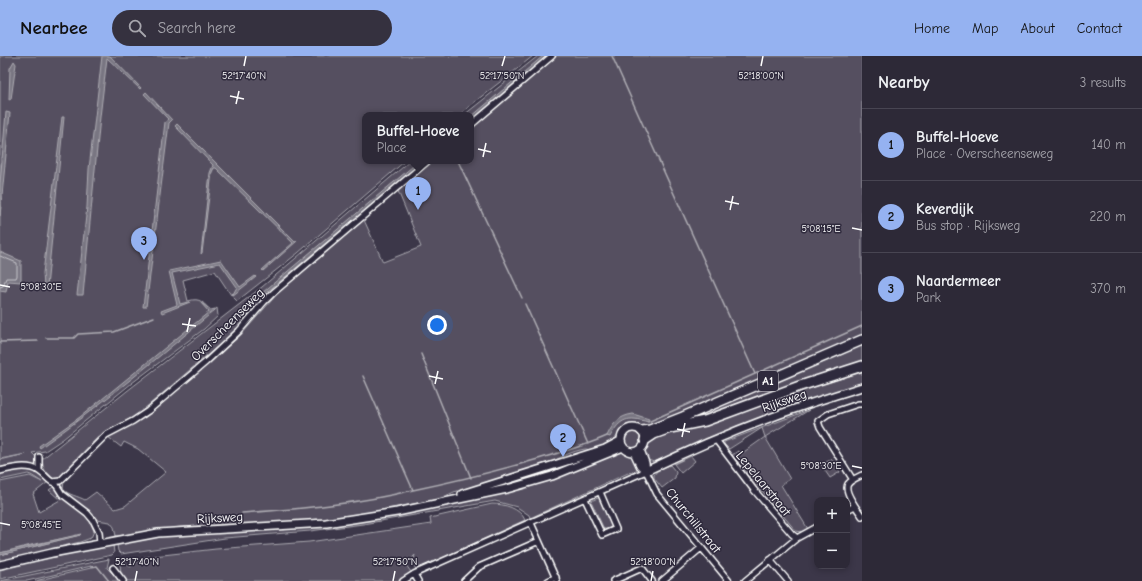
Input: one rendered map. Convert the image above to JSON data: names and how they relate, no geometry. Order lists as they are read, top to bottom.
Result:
{
  "streets": {
    "highway": ["A1"],
    "main road": ["Rijksweg", "Churchillstraat"],
    "street": ["Overscheenseweg", "Lepelaarstraat"]
  },
  "crossings": [
    ["A1", "Rijksweg"],
    ["A1", "Churchillstraat"],
    ["Rijksweg", "Lepelaarstraat"],
    ["Rijksweg", "Churchillstraat"]
  ],
  "page": {
    "header": "Nearbee",
    "search": "Search here",
    "nav": [
      "Home",
      "Map",
      "About",
      "Contact"
    ],
    "heading": ["Nearby", "3 results"],
    "list": [
      {
        "mark": "1",
        "name": "Buffel-Hoeve",
        "note": "Place · Overscheenseweg",
        "value": "140 m"
      },
      {
        "mark": "2",
        "name": "Keverdijk",
        "note": "Bus stop · Rijksweg",
        "value": "220 m"
      },
      {
        "mark": "3",
        "name": "Naardermeer",
        "note": "Park",
        "value": "370 m"
      }
    ],
    "popup": ["Buffel-Hoeve", "Place"],
    "pins": ["1", "3", "2"],
    "map_buttons": ["+", "−"]
  },
  "coordinates": [
    "52°17'40\"N",
    "52°17'50\"N",
    "52°18'00\"N",
    "5°08'15\"E",
    "5°08'30\"E",
    "5°08'45\"E"
  ]
}
